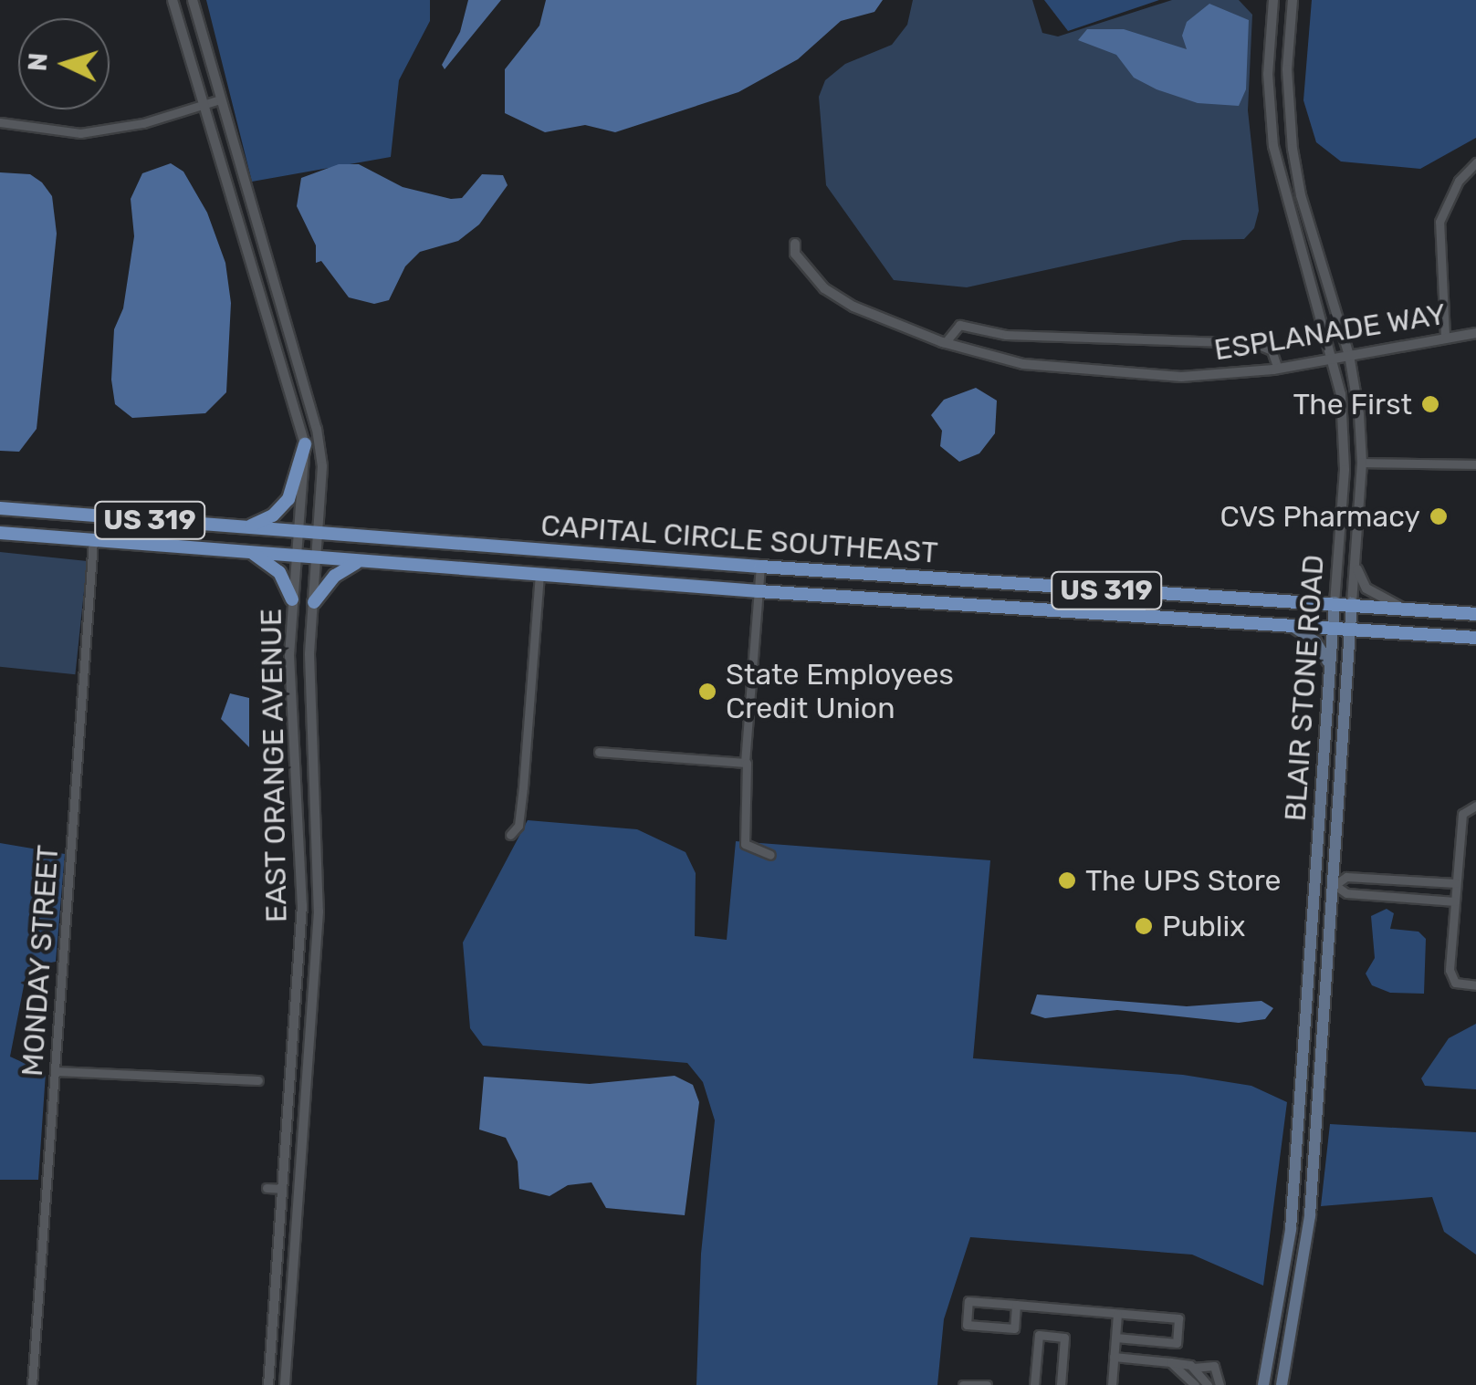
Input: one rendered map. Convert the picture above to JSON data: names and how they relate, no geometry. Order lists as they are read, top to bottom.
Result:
{
  "streets": {
    "main road": ["US 319", "CAPITAL CIRCLE SOUTHEAST", "BLAIR STONE ROAD"],
    "street": ["ESPLANADE WAY", "EAST ORANGE AVENUE", "MONDAY STREET"]
  },
  "crossings": [
    ["ESPLANADE WAY", "BLAIR STONE ROAD"],
    ["CAPITAL CIRCLE SOUTHEAST", "BLAIR STONE ROAD"],
    ["CAPITAL CIRCLE SOUTHEAST", "EAST ORANGE AVENUE"],
    ["CAPITAL CIRCLE SOUTHEAST", "MONDAY STREET"]
  ],
  "places": [
    "The First",
    "CVS Pharmacy",
    "State Employees Credit Union",
    "The UPS Store",
    "Publix"
  ],
  "north": "left"
}
